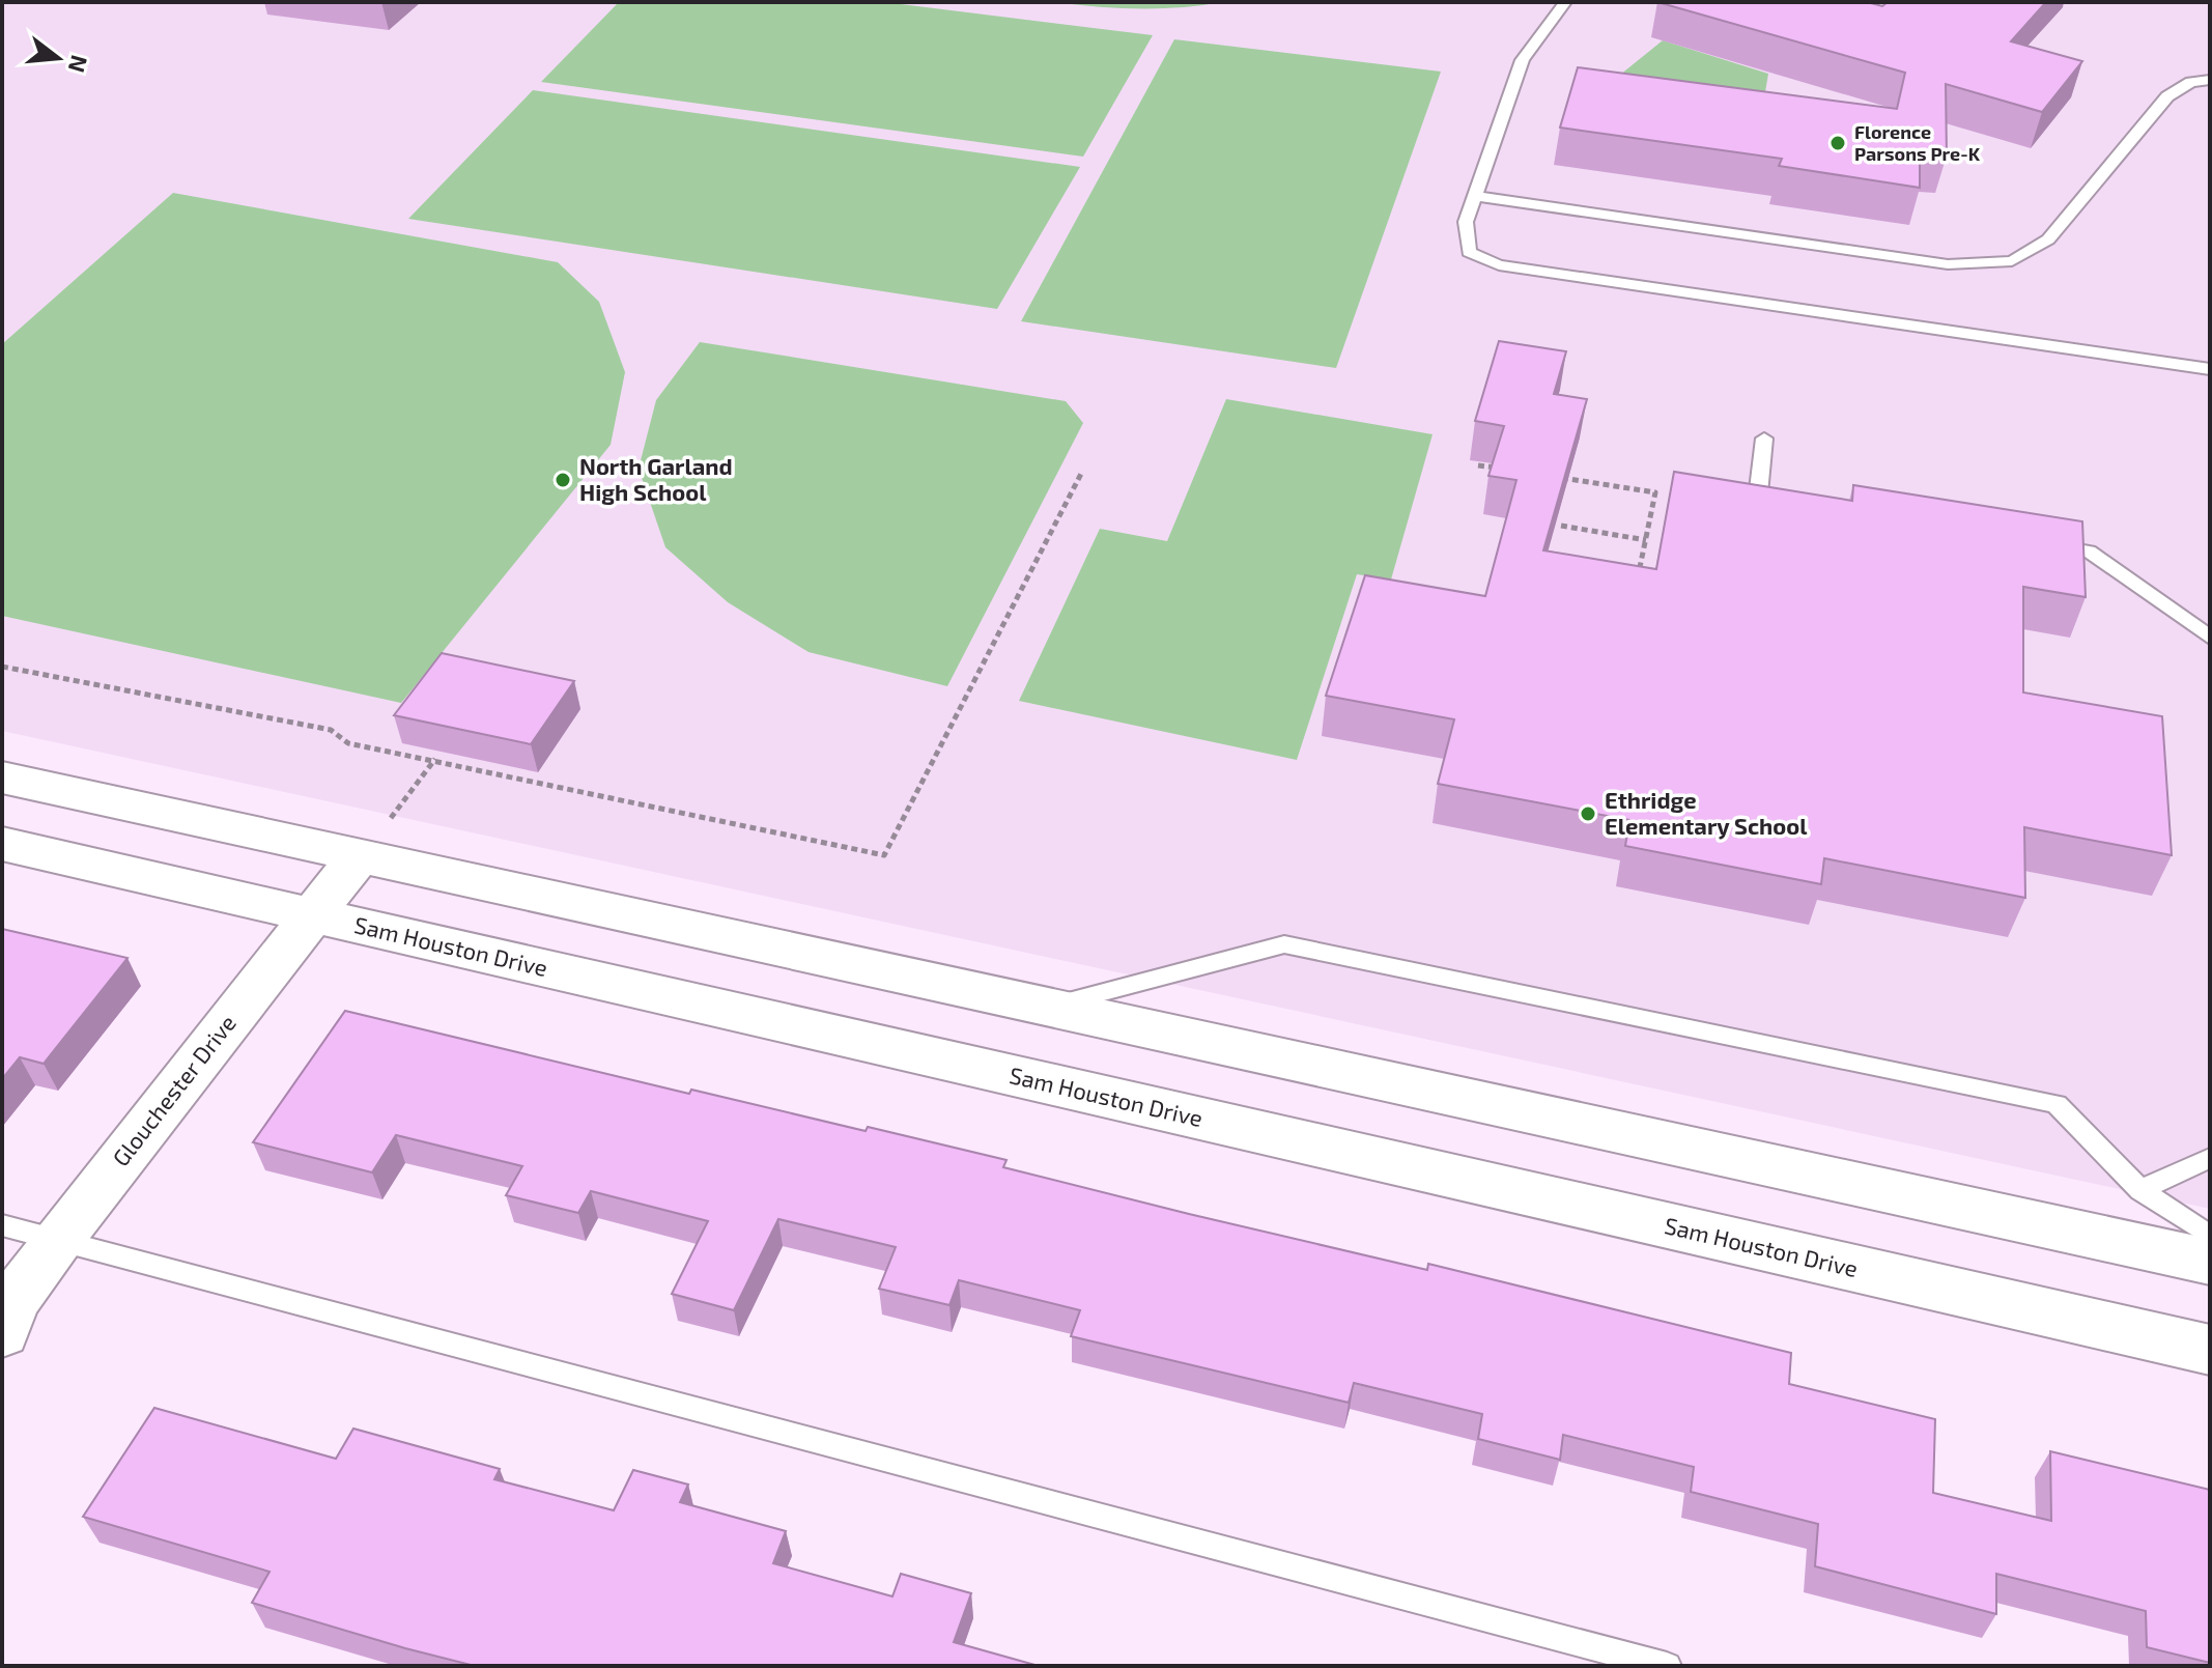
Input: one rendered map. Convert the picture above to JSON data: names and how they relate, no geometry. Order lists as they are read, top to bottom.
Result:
{
  "streets": {
    "street": ["Sam Houston Drive", "Glouchester Drive"]
  },
  "crossings": [
    ["Sam Houston Drive", "Glouchester Drive"]
  ],
  "places": ["Florence Parsons Pre-K", "North Garland High School", "Ethridge Elementary School"],
  "north": "right"
}
